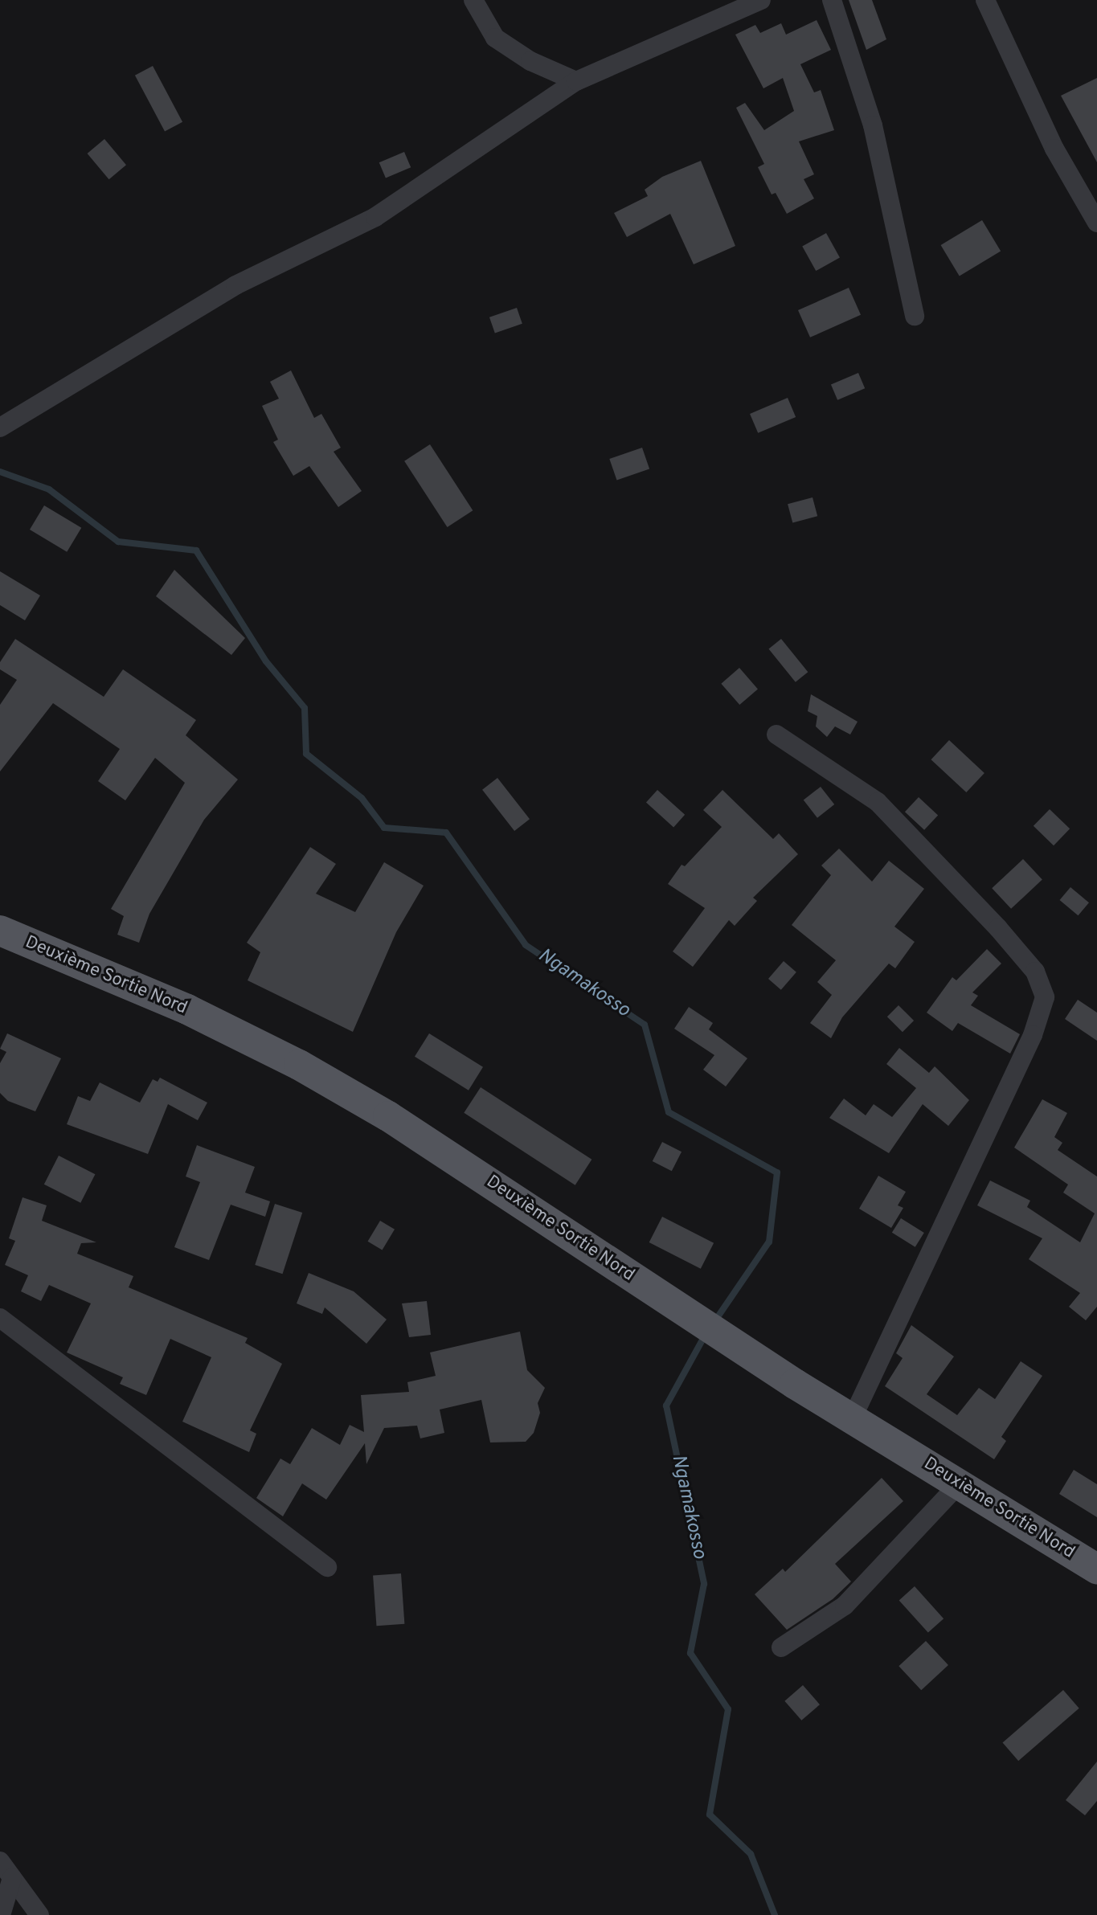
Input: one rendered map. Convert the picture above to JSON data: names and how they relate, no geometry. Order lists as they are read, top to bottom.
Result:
{
  "streets": {
    "main road": ["Deuxième Sortie Nord"]
  },
  "water": ["Ngamakosso"]
}
